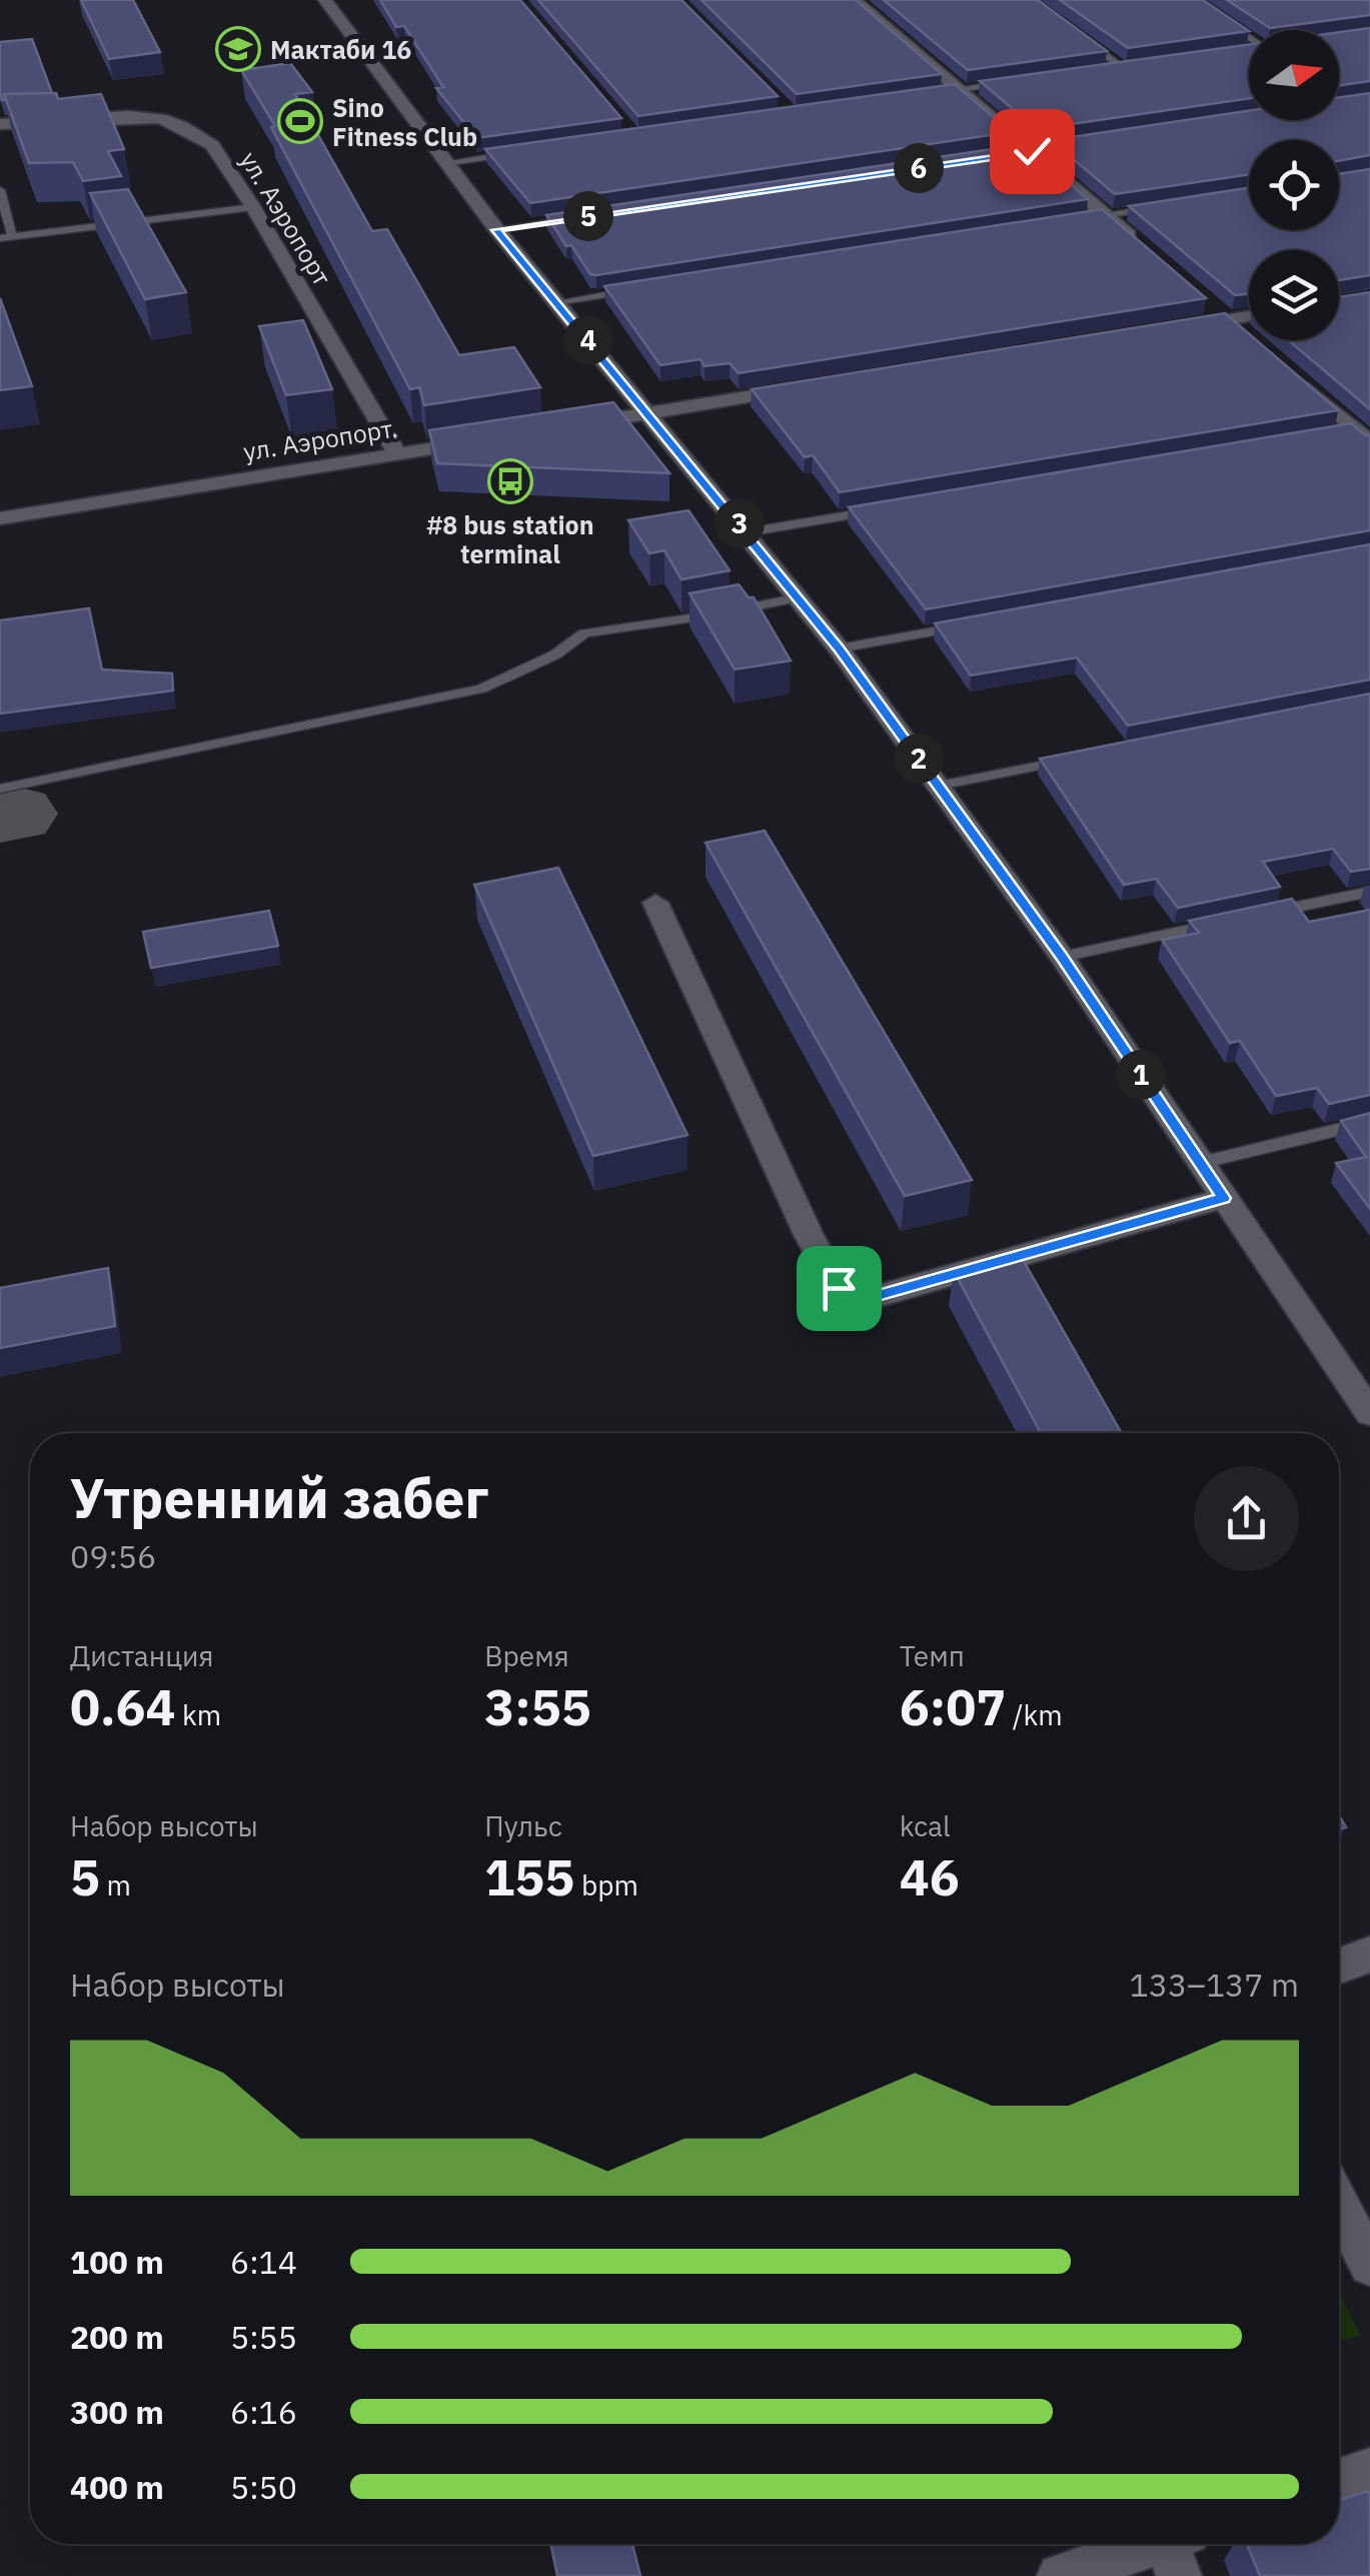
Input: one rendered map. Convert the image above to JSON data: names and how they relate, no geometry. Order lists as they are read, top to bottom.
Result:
{
  "streets": {
    "street": ["ул. Аэропорт", "ул. Аэропорт."]
  },
  "crossings": [
    ["ул. Аэропорт", "ул. Аэропорт."]
  ],
  "places": {
    "school or university": ["Мактаби 16"],
    "sports": ["Sino Fitness Club"],
    "bus stop": ["#8 bus station terminal"]
  },
  "north": "right",
  "page": {
    "pins": [
      "6",
      "5",
      "4",
      "3",
      "2",
      "1"
    ],
    "heading": ["Утренний забег", "09:56"],
    "stats": [
      ["Дистанция", "0.64 km"],
      ["Время", "3:55"],
      ["Темп", "6:07 /km"],
      ["Набор высоты", "5 m"],
      ["Пульс", "155 bpm"],
      ["kcal", "46"]
    ],
    "chart": ["Набор высоты", "133–137 m"],
    "list": [
      {
        "name": "100 m",
        "note": "6:14"
      },
      {
        "name": "200 m",
        "note": "5:55"
      },
      {
        "name": "300 m",
        "note": "6:16"
      },
      {
        "name": "400 m",
        "note": "5:50"
      }
    ]
  }
}
